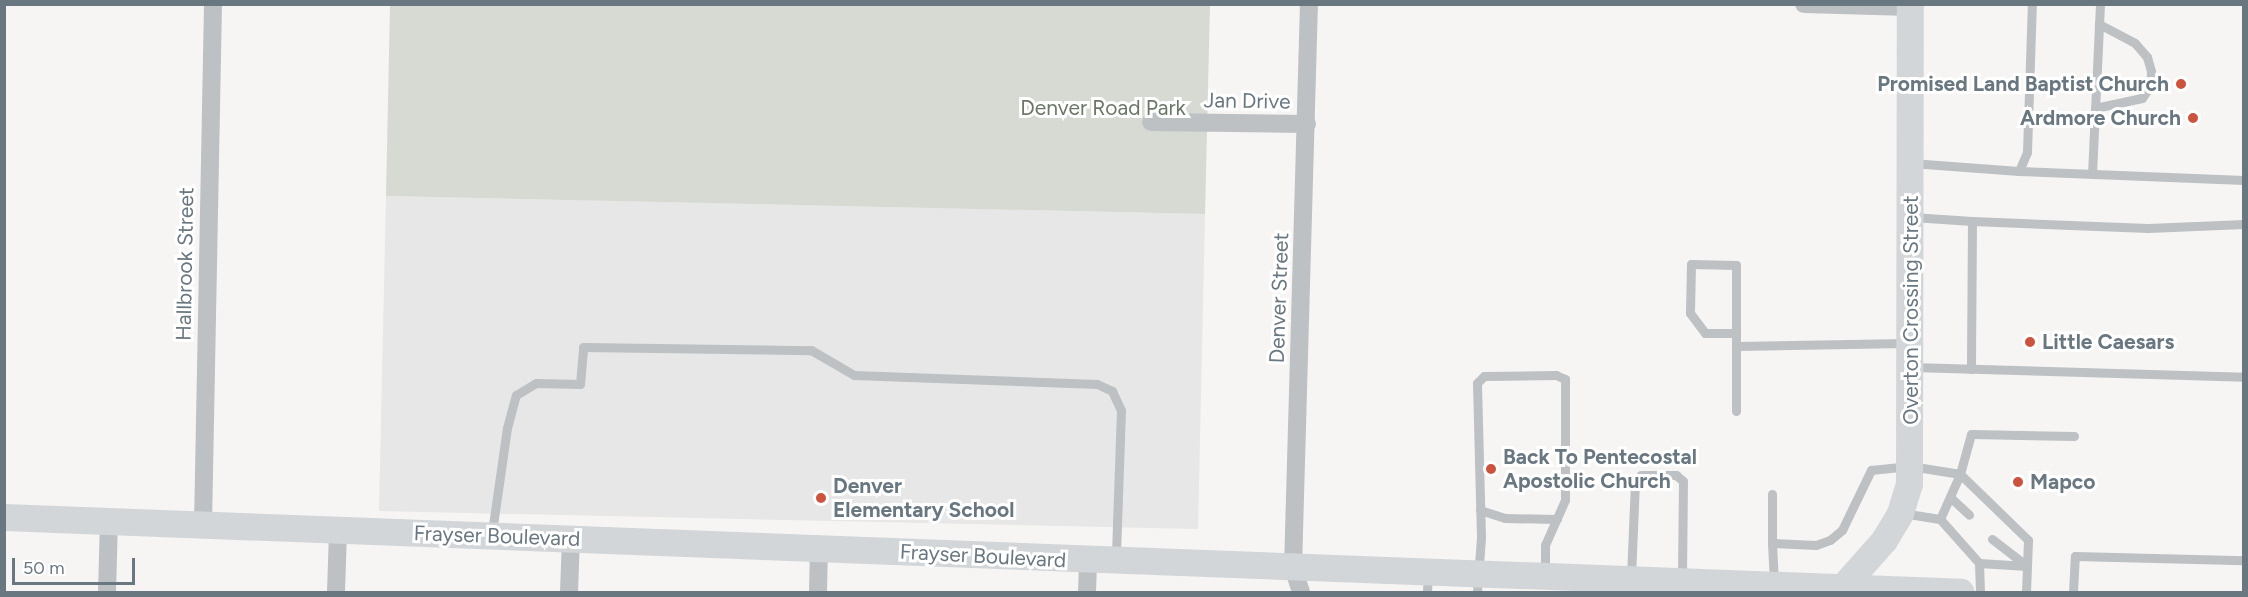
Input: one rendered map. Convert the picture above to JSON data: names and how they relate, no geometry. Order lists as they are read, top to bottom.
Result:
{
  "streets": {
    "main road": ["Overton Crossing Street", "Frayser Boulevard"],
    "street": ["Jan Drive", "Hallbrook Street", "Denver Street"]
  },
  "crossings": [
    ["Jan Drive", "Denver Street"],
    ["Hallbrook Street", "Frayser Boulevard"],
    ["Denver Street", "Frayser Boulevard"],
    ["Overton Crossing Street", "Frayser Boulevard"]
  ],
  "parks": ["Denver Road Park"],
  "places": [
    "Promised Land Baptist Church",
    "Ardmore Church",
    "Little Caesars",
    "Back To Pentecostal Apostolic Church",
    "Mapco",
    "Denver Elementary School"
  ],
  "scale_bar": "50 m"
}
